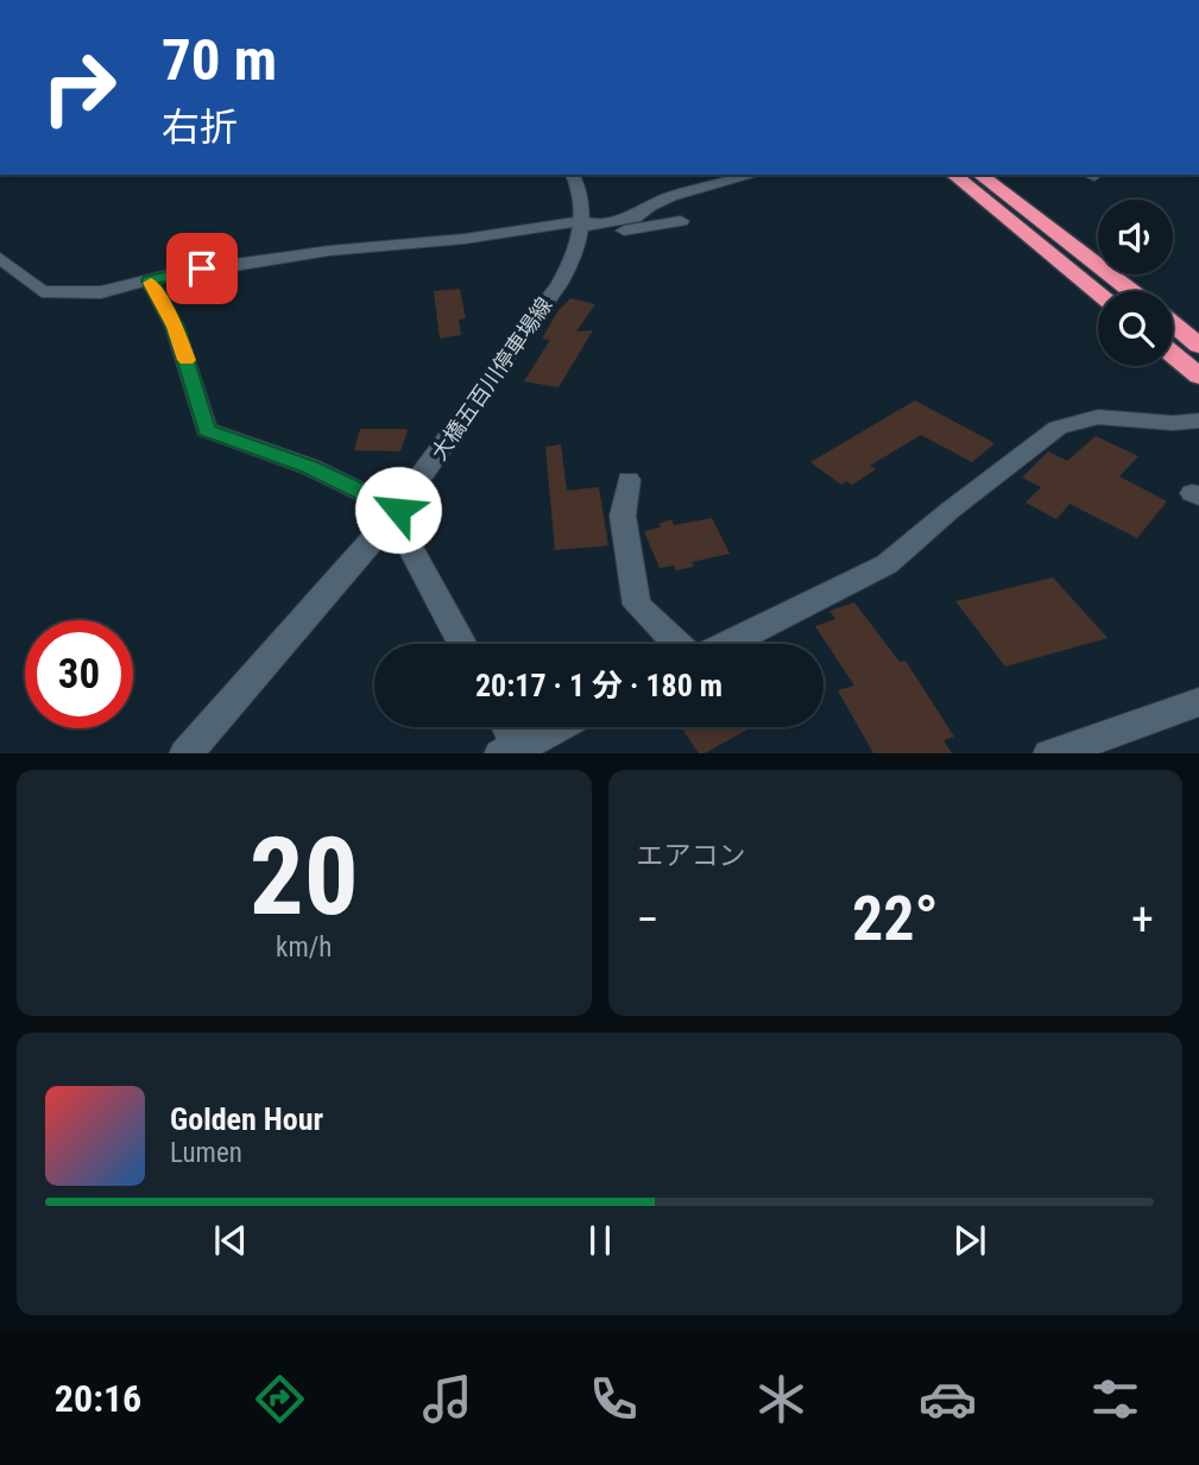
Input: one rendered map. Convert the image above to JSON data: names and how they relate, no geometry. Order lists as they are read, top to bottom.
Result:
{
  "streets": {
    "street": ["大橋五百川停車場線"]
  },
  "page": {
    "turn": ["70 m", "右折"],
    "limit": "30",
    "trip": "20:17 · 1 分 · 180 m",
    "tile": [
      ["20", "km/h"],
      "エアコン"
    ],
    "heat": ["−", "22°", "+"],
    "song": ["Golden Hour", "Lumen"],
    "tabs": "20:16"
  }
}
